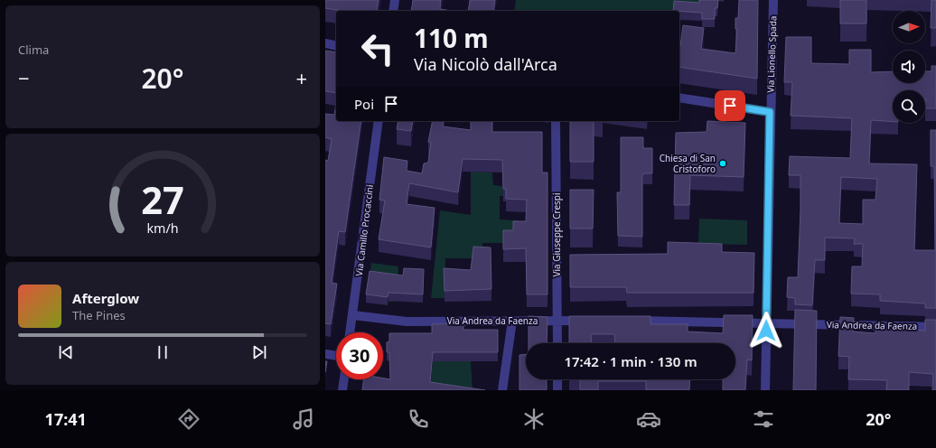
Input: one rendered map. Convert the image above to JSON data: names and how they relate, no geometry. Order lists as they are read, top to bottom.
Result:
{
  "streets": {
    "street": [
      "Via Lionello Spada",
      "Via Camillo Procaccini",
      "Via Giuseppe Crespi",
      "Via Andrea da Faenza"
    ]
  },
  "crossings": [
    ["Via Lionello Spada", "Via Andrea da Faenza"],
    ["Via Camillo Procaccini", "Via Andrea da Faenza"],
    ["Via Giuseppe Crespi", "Via Andrea da Faenza"]
  ],
  "places": ["Chiesa di San Cristoforo"],
  "north": "right",
  "page": {
    "tile": "Clima",
    "turn": ["110 m", "Via Nicolò dall'Arca"],
    "heat": ["−", "20°", "+"],
    "then": "Poi",
    "song": ["Afterglow", "The Pines"],
    "limit": "30",
    "trip": "17:42 · 1 min · 130 m",
    "tabs": ["17:41", "20°"],
    "gauge": ["27", "km/h"]
  }
}
